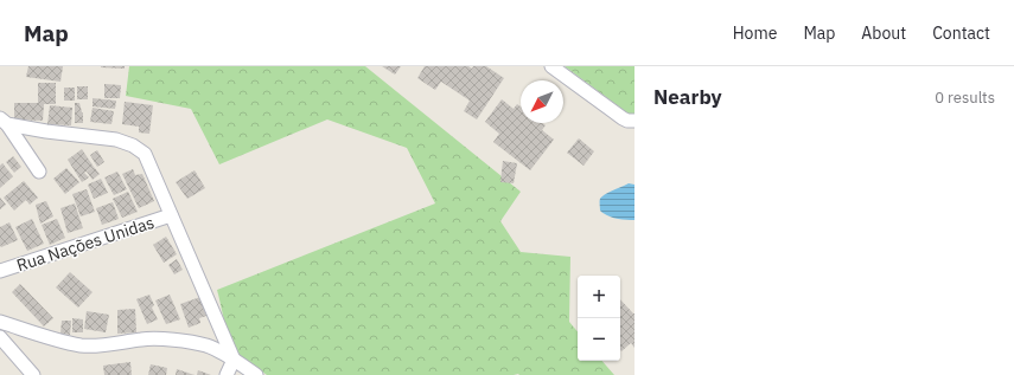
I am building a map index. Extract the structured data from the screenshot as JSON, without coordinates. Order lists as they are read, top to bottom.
{
  "streets": {
    "street": ["Rua Nações Unidas"]
  },
  "north": "bottom left",
  "page": {
    "header": "Map",
    "nav": [
      "Home",
      "Map",
      "About",
      "Contact"
    ],
    "heading": ["Nearby", "0 results"],
    "map_buttons": ["+", "−"]
  }
}
